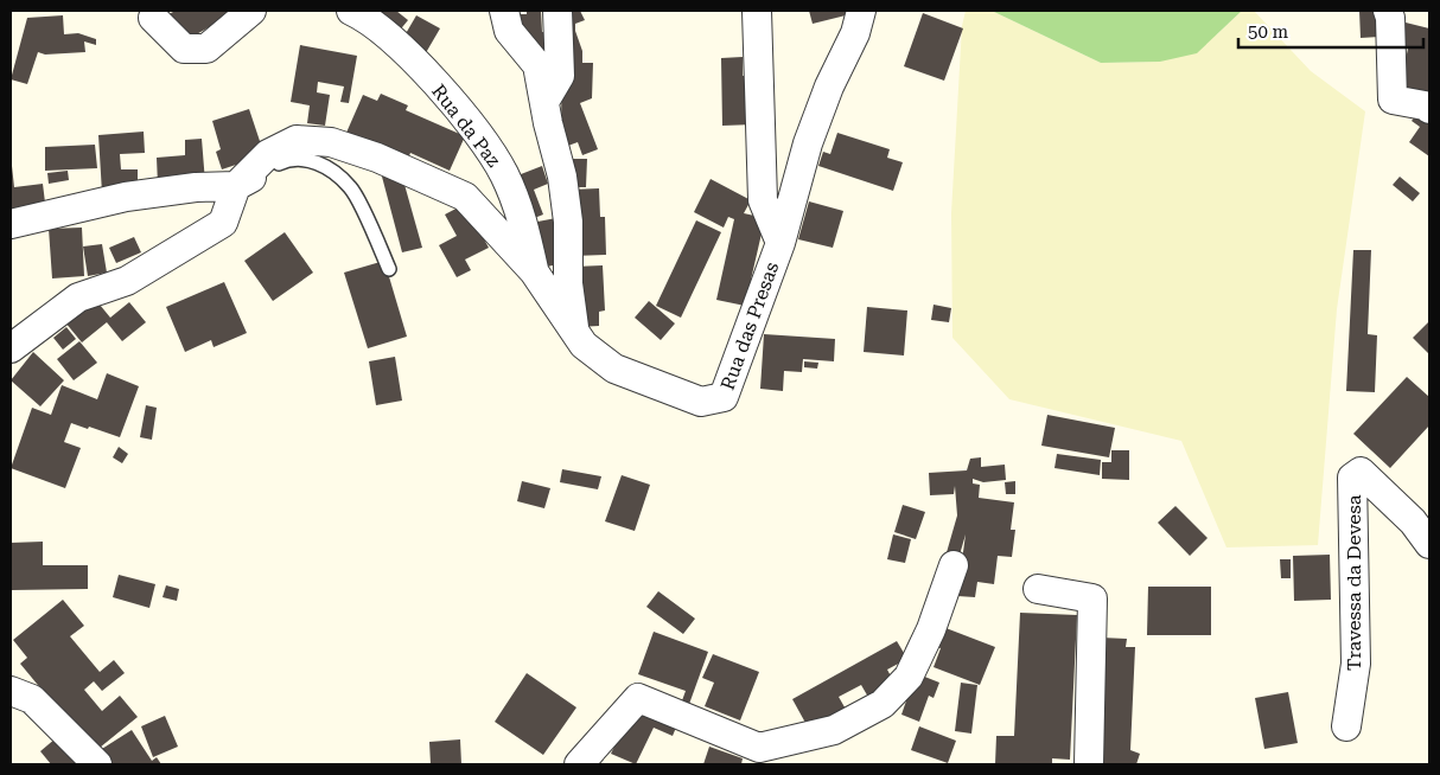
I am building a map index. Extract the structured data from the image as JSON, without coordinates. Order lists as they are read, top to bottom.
{
  "streets": {
    "street": ["Rua da Paz", "Rua das Presas", "Travessa da Devesa"]
  },
  "crossings": [
    ["Rua da Paz", "Rua das Presas"]
  ],
  "scale_bar": "50 m"
}
